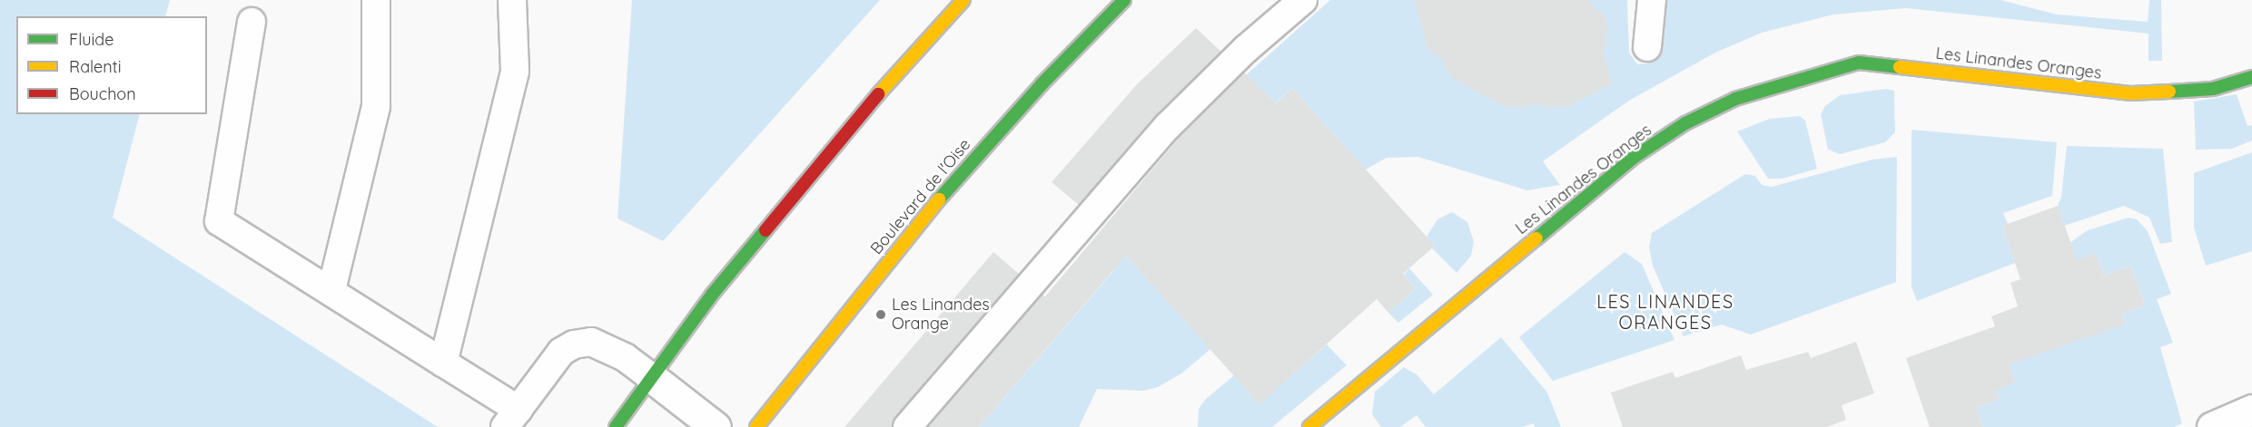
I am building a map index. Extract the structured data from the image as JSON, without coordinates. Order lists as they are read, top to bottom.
{
  "streets": {
    "main road": ["Les Linandes Oranges", "Boulevard de l'Oise"]
  },
  "districts": ["LES LINANDES ORANGES"],
  "places": ["Les Linandes Orange"],
  "legend": ["Fluide", "Ralenti", "Bouchon"]
}
